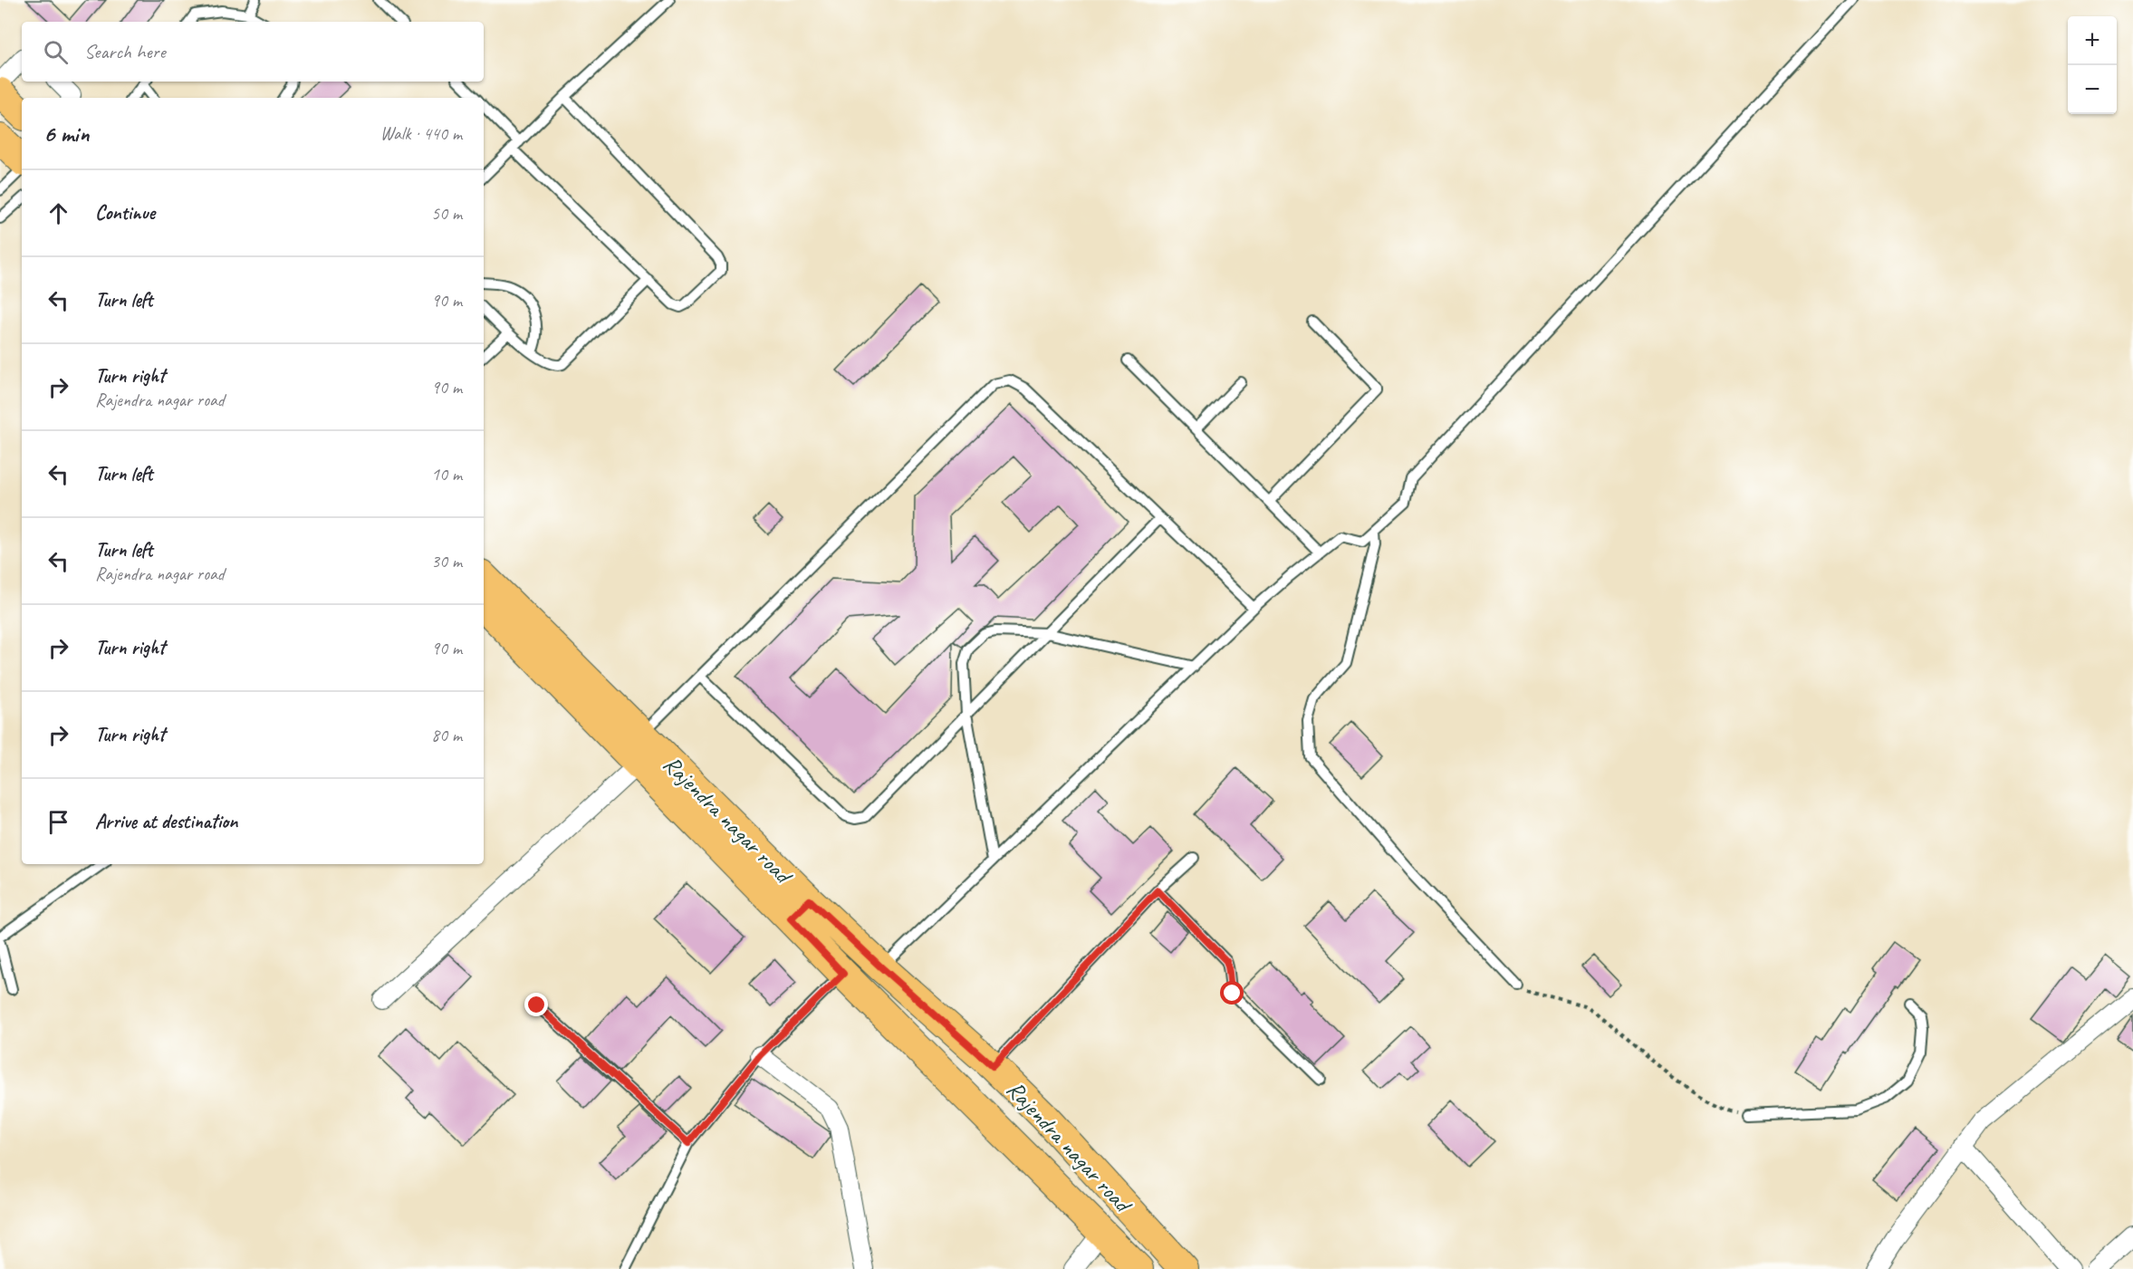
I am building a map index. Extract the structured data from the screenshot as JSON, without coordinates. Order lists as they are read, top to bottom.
{
  "streets": {
    "main road": ["Rajendra nagar road"]
  },
  "page": {
    "map_buttons": ["+", "−"],
    "search": "Search here",
    "heading": ["6 min", "Walk · 440 m"],
    "list": [
      ["Continue", "50 m"],
      ["Turn left", "90 m"],
      ["Turn right", "Rajendra nagar road", "90 m"],
      ["Turn left", "10 m"],
      ["Turn left", "Rajendra nagar road", "30 m"],
      ["Turn right", "90 m"],
      ["Turn right", "80 m"],
      "Arrive at destination"
    ]
  }
}
